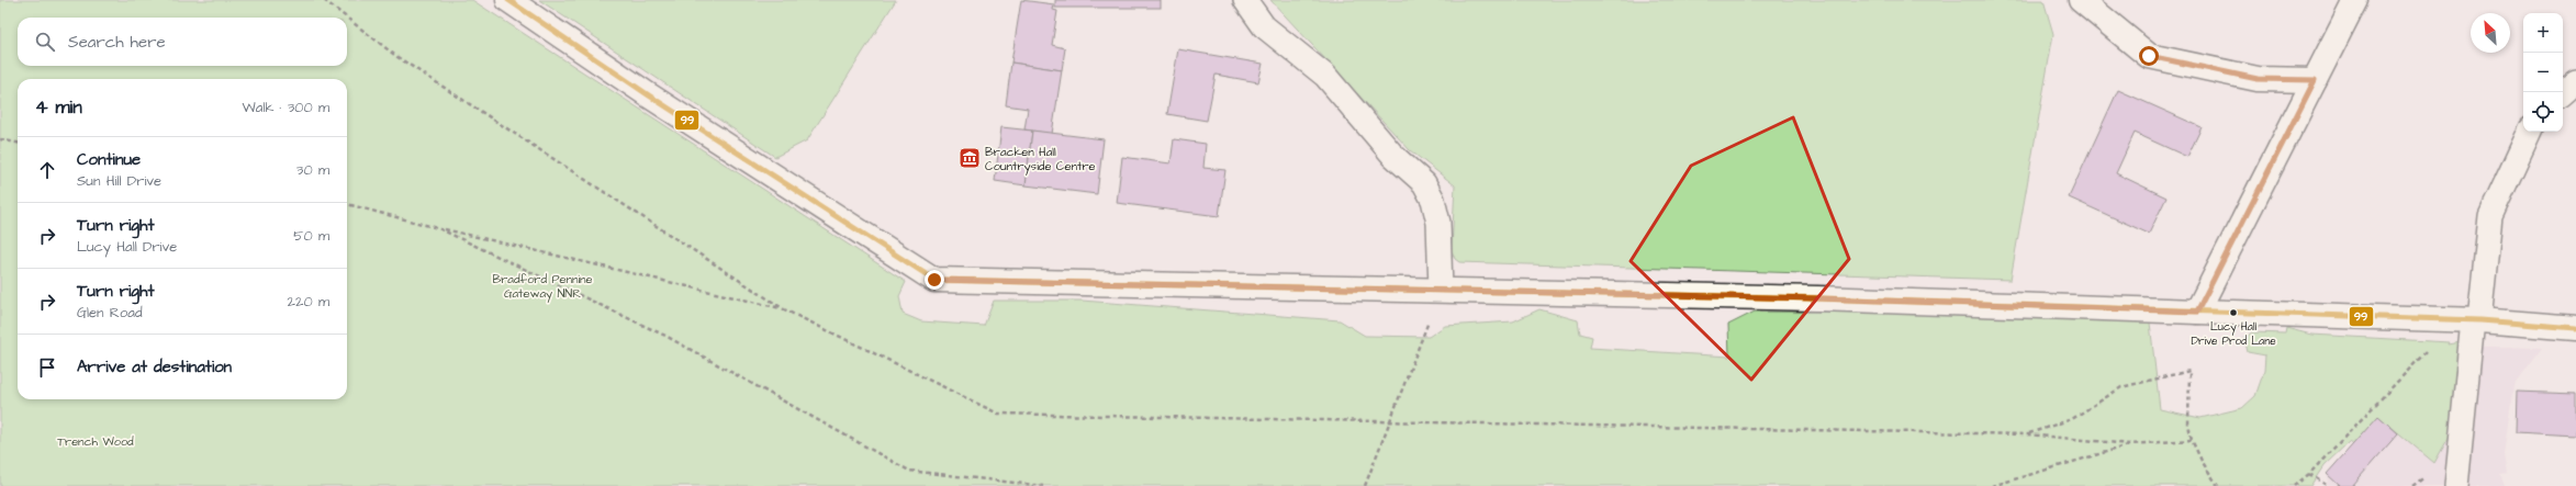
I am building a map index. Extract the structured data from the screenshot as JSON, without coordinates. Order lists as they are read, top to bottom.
{
  "parks": ["Bradford Pennine Gateway NNR", "Trench Wood"],
  "places": {
    "museum": ["Bracken Hall Countryside Centre"],
    "other": ["Lucy Hall Drive Prod Lane"]
  },
  "lines": ["transit line 99"],
  "north": "top left",
  "page": {
    "map_buttons": ["+", "−"],
    "search": "Search here",
    "heading": ["4 min", "Walk · 300 m"],
    "list": [
      ["Continue", "Sun Hill Drive", "30 m"],
      ["Turn right", "Lucy Hall Drive", "50 m"],
      ["Turn right", "Glen Road", "220 m"],
      "Arrive at destination"
    ]
  }
}
